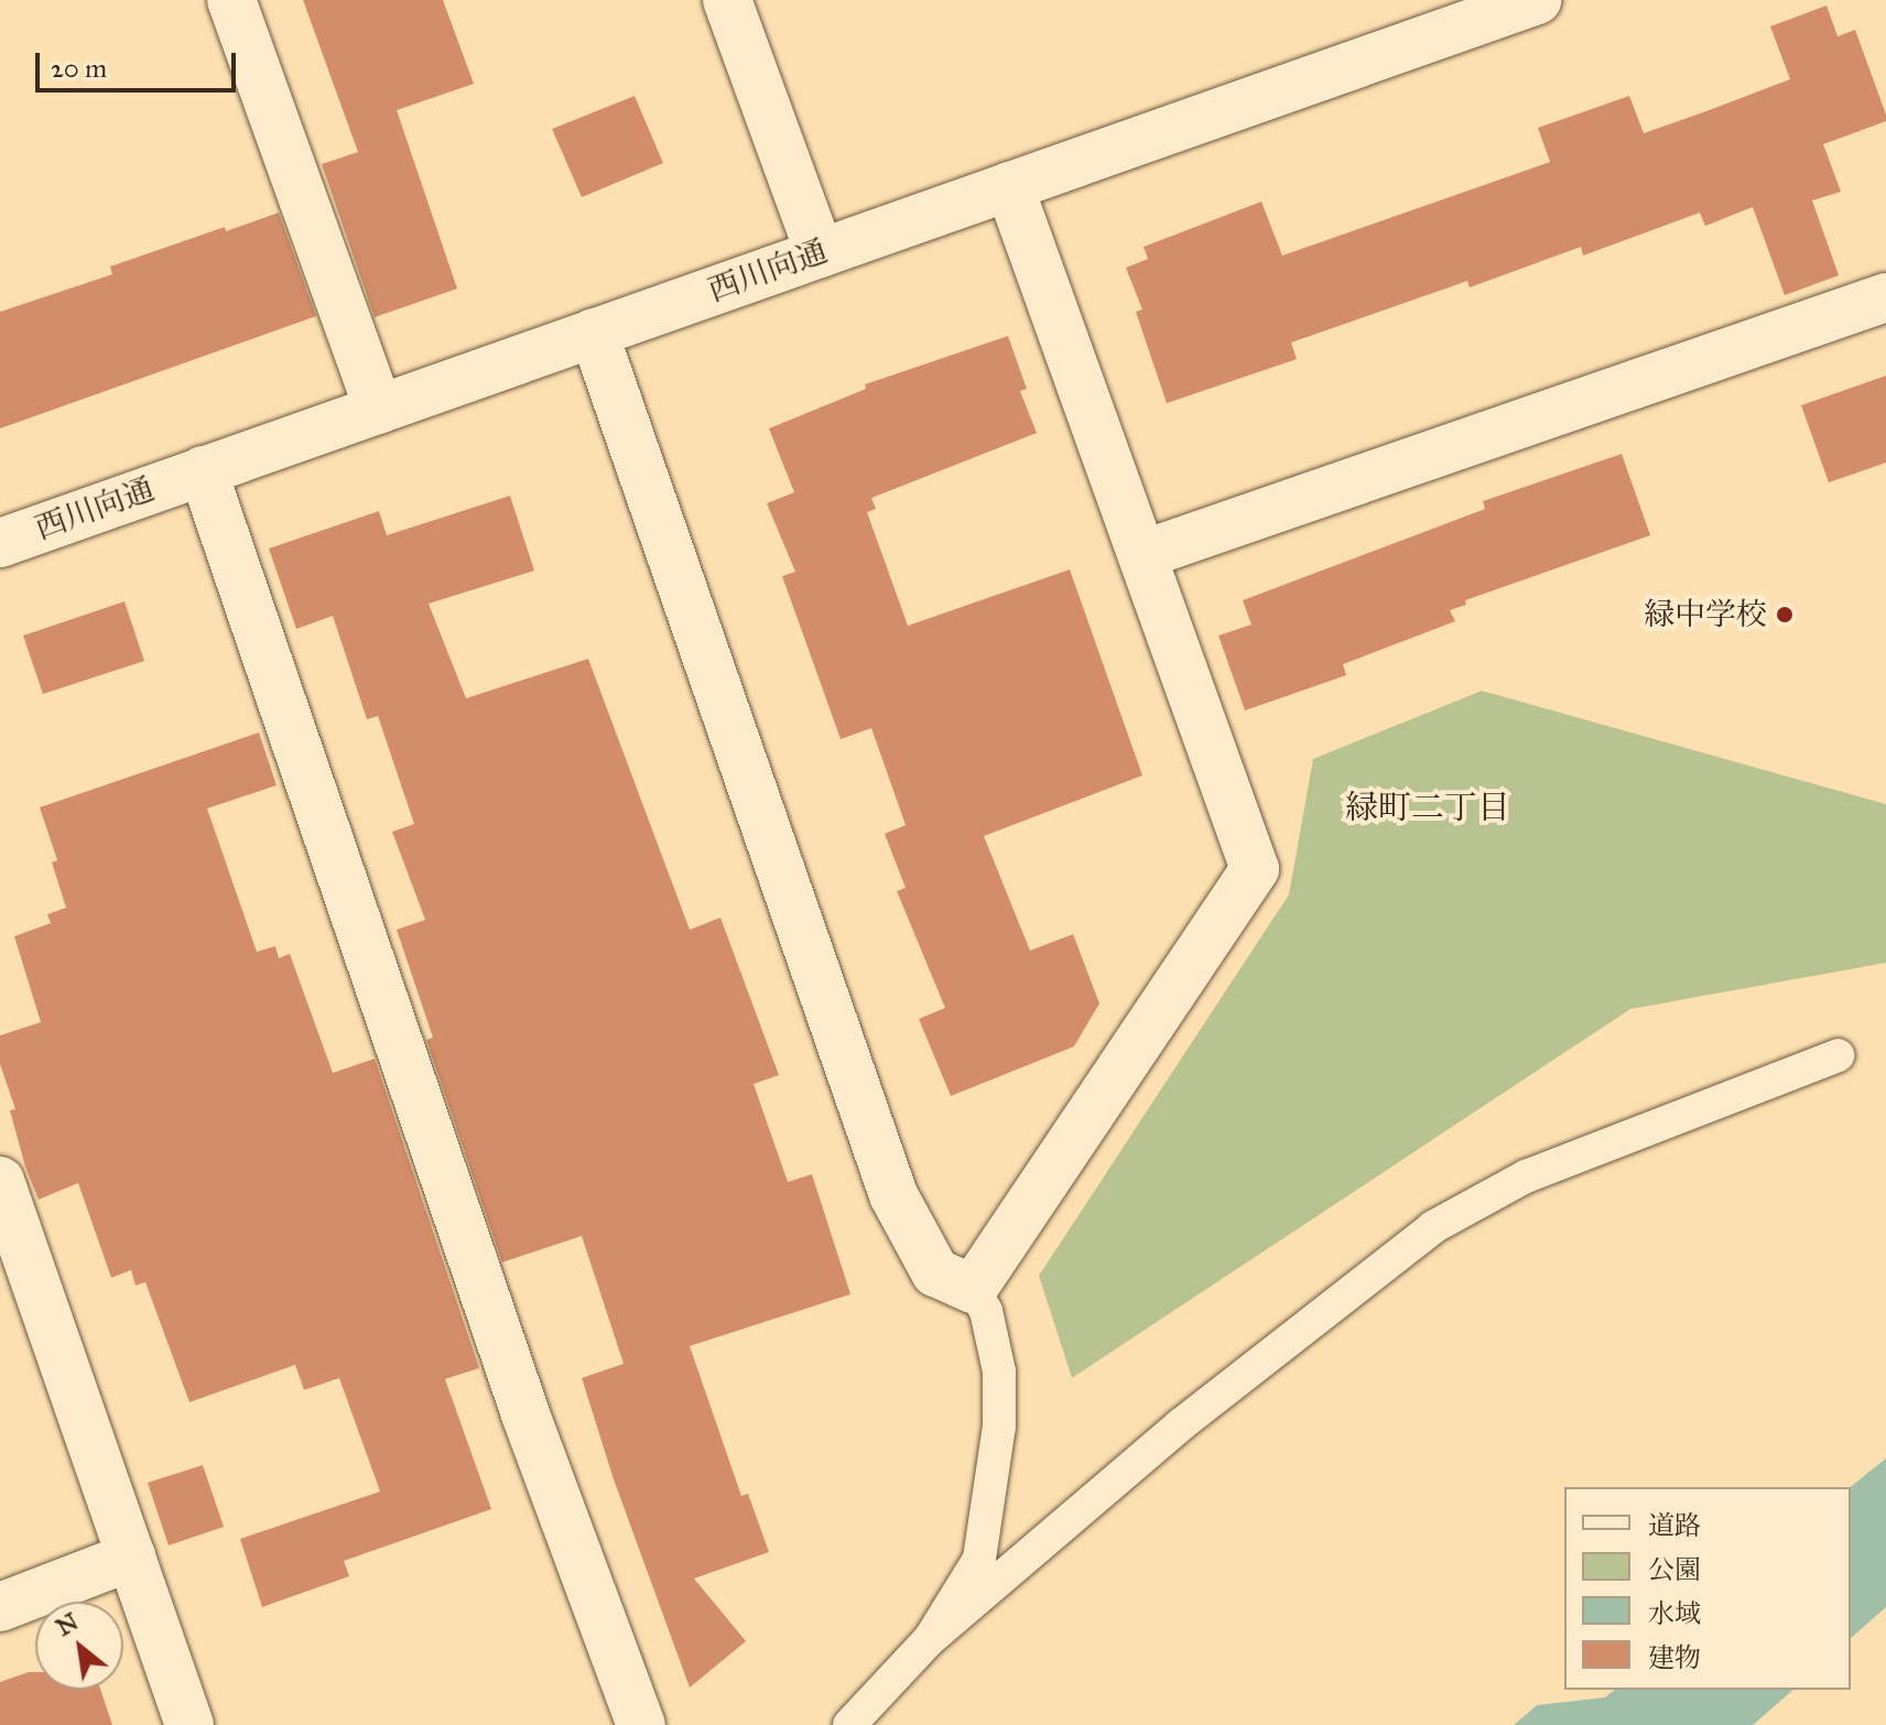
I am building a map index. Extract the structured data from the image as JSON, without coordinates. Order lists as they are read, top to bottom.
{
  "streets": {
    "street": ["西川向通"]
  },
  "districts": ["緑町二丁目"],
  "places": ["緑中学校"],
  "legend": [
    "道路",
    "公園",
    "水域",
    "建物"
  ],
  "scale_bar": "20 m",
  "north": "top left"
}
